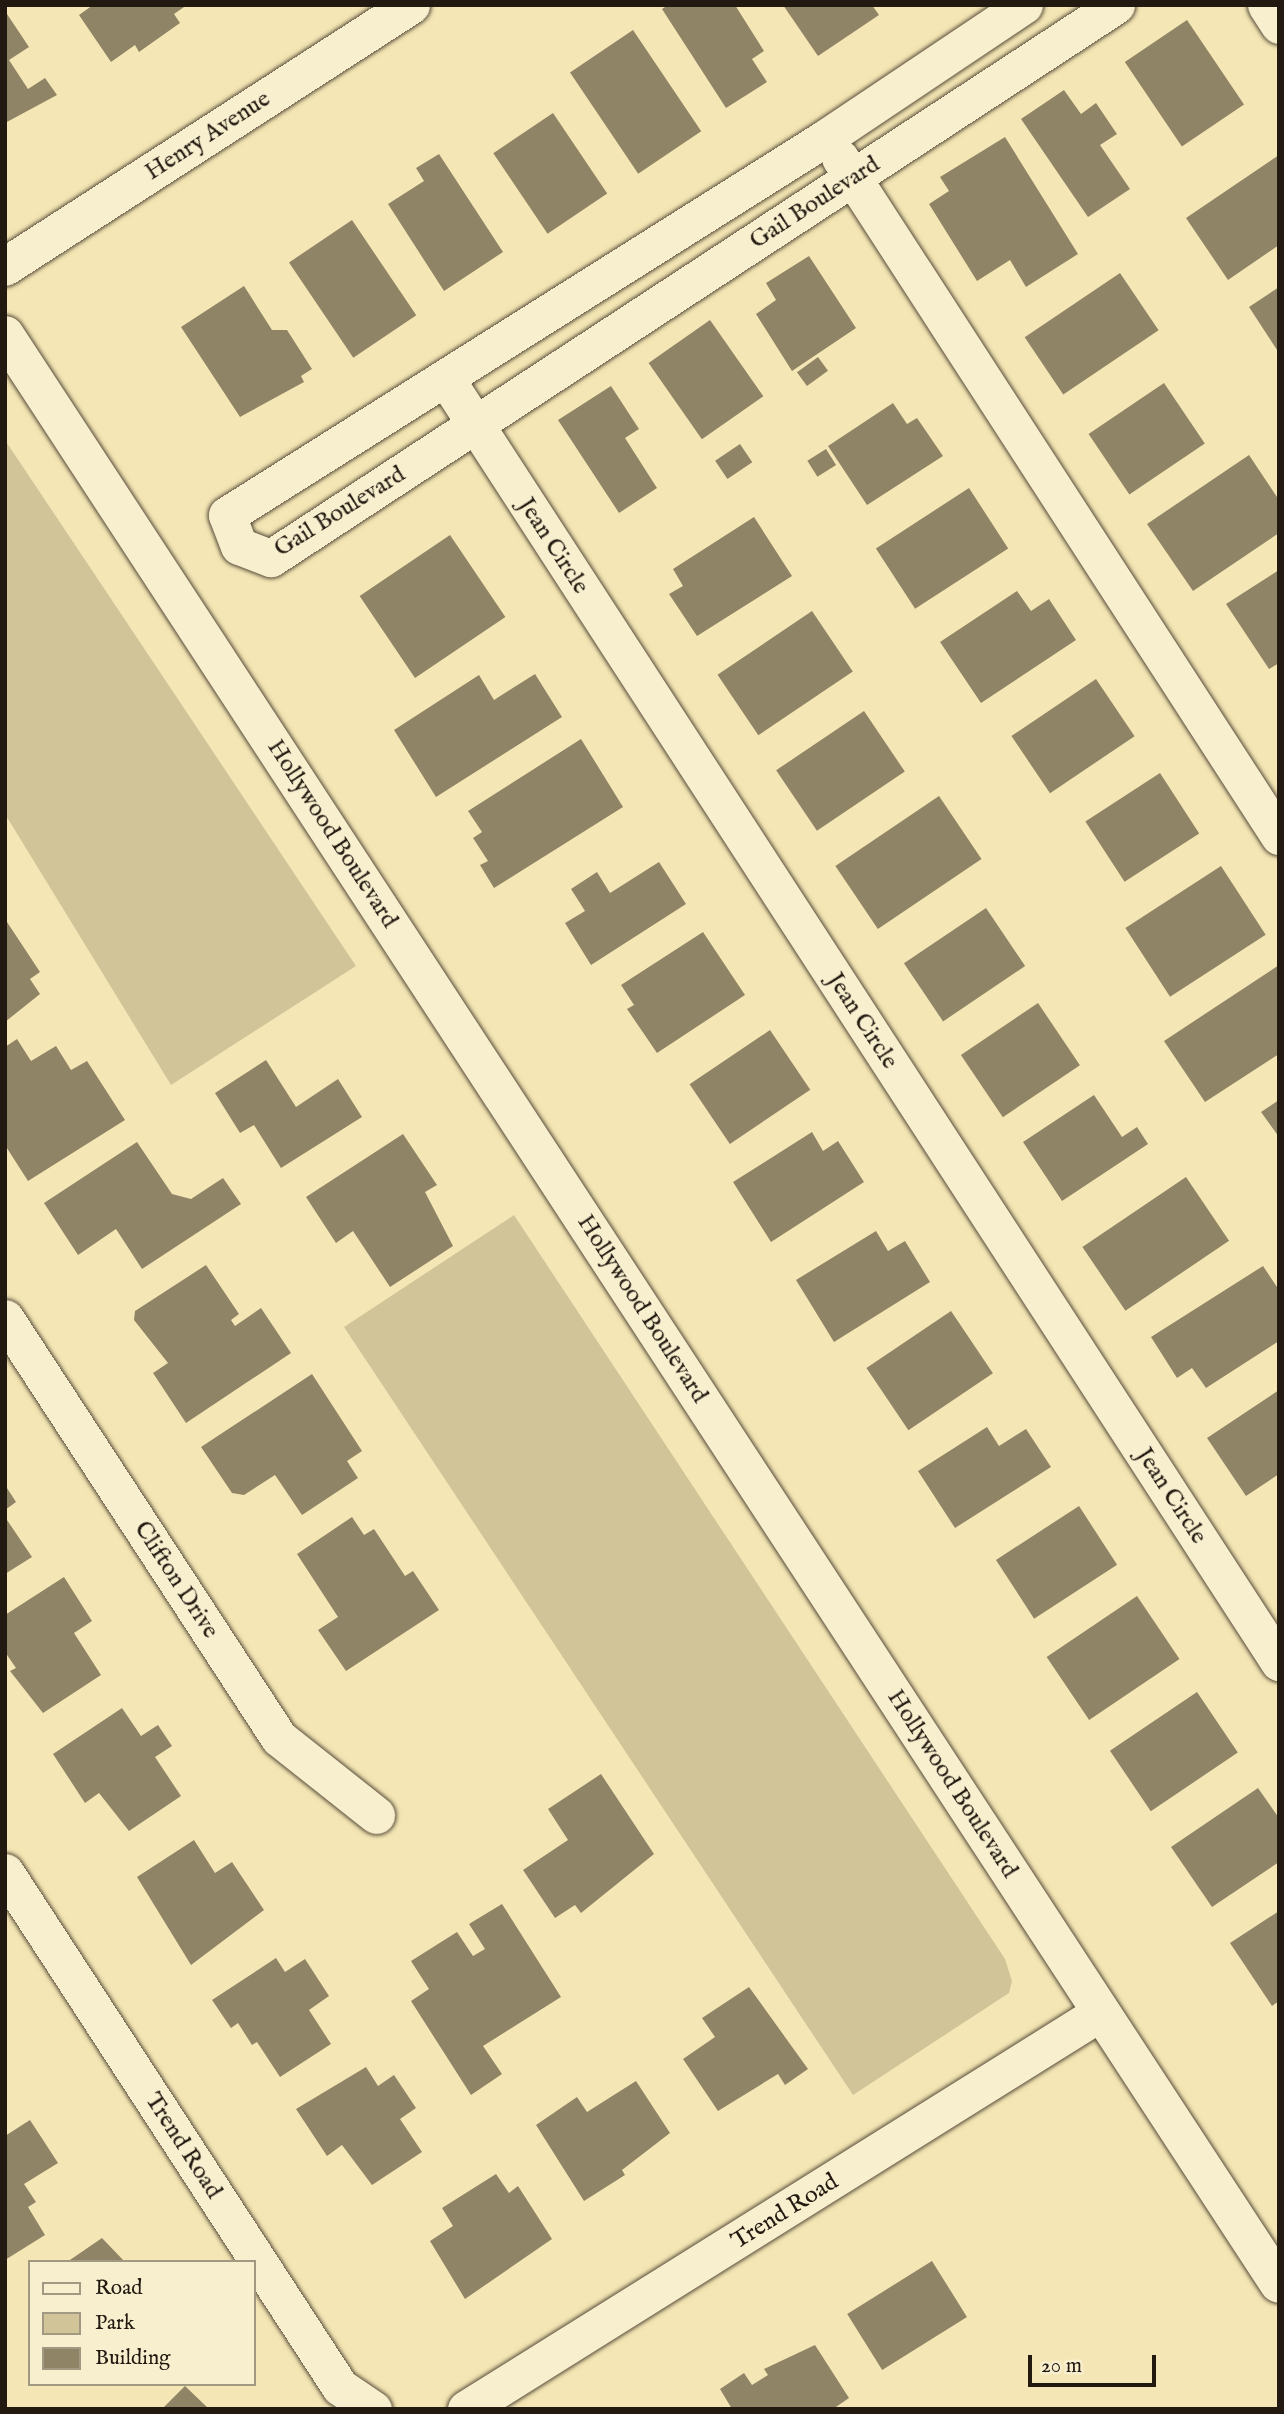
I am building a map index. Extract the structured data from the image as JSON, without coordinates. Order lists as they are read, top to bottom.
{
  "streets": {
    "street": [
      "Henry Avenue",
      "Gail Boulevard",
      "Jean Circle",
      "Hollywood Boulevard",
      "Clifton Drive",
      "Trend Road"
    ]
  },
  "crossings": [
    ["Gail Boulevard", "Jean Circle"],
    ["Hollywood Boulevard", "Trend Road"]
  ],
  "legend": ["Road", "Park", "Building"],
  "scale_bar": "20 m"
}
